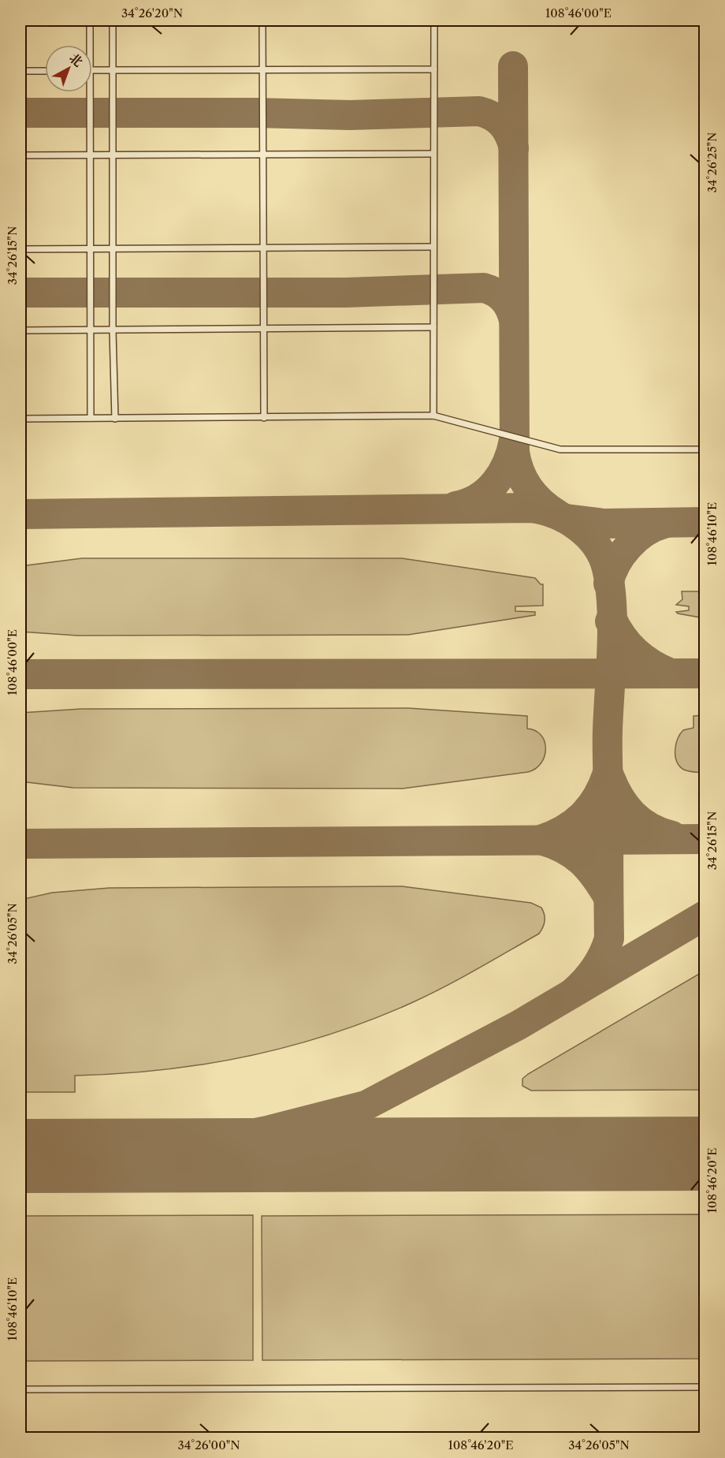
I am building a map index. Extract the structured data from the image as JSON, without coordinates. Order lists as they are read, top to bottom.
{
  "north": "top right",
  "coordinates": [
    "34°26'20\"N",
    "108°46'00\"E",
    "34°26'25\"N",
    "34°26'15\"N",
    "108°46'10\"E",
    "34°26'05\"N",
    "108°46'20\"E",
    "34°26'00\"N"
  ]
}
